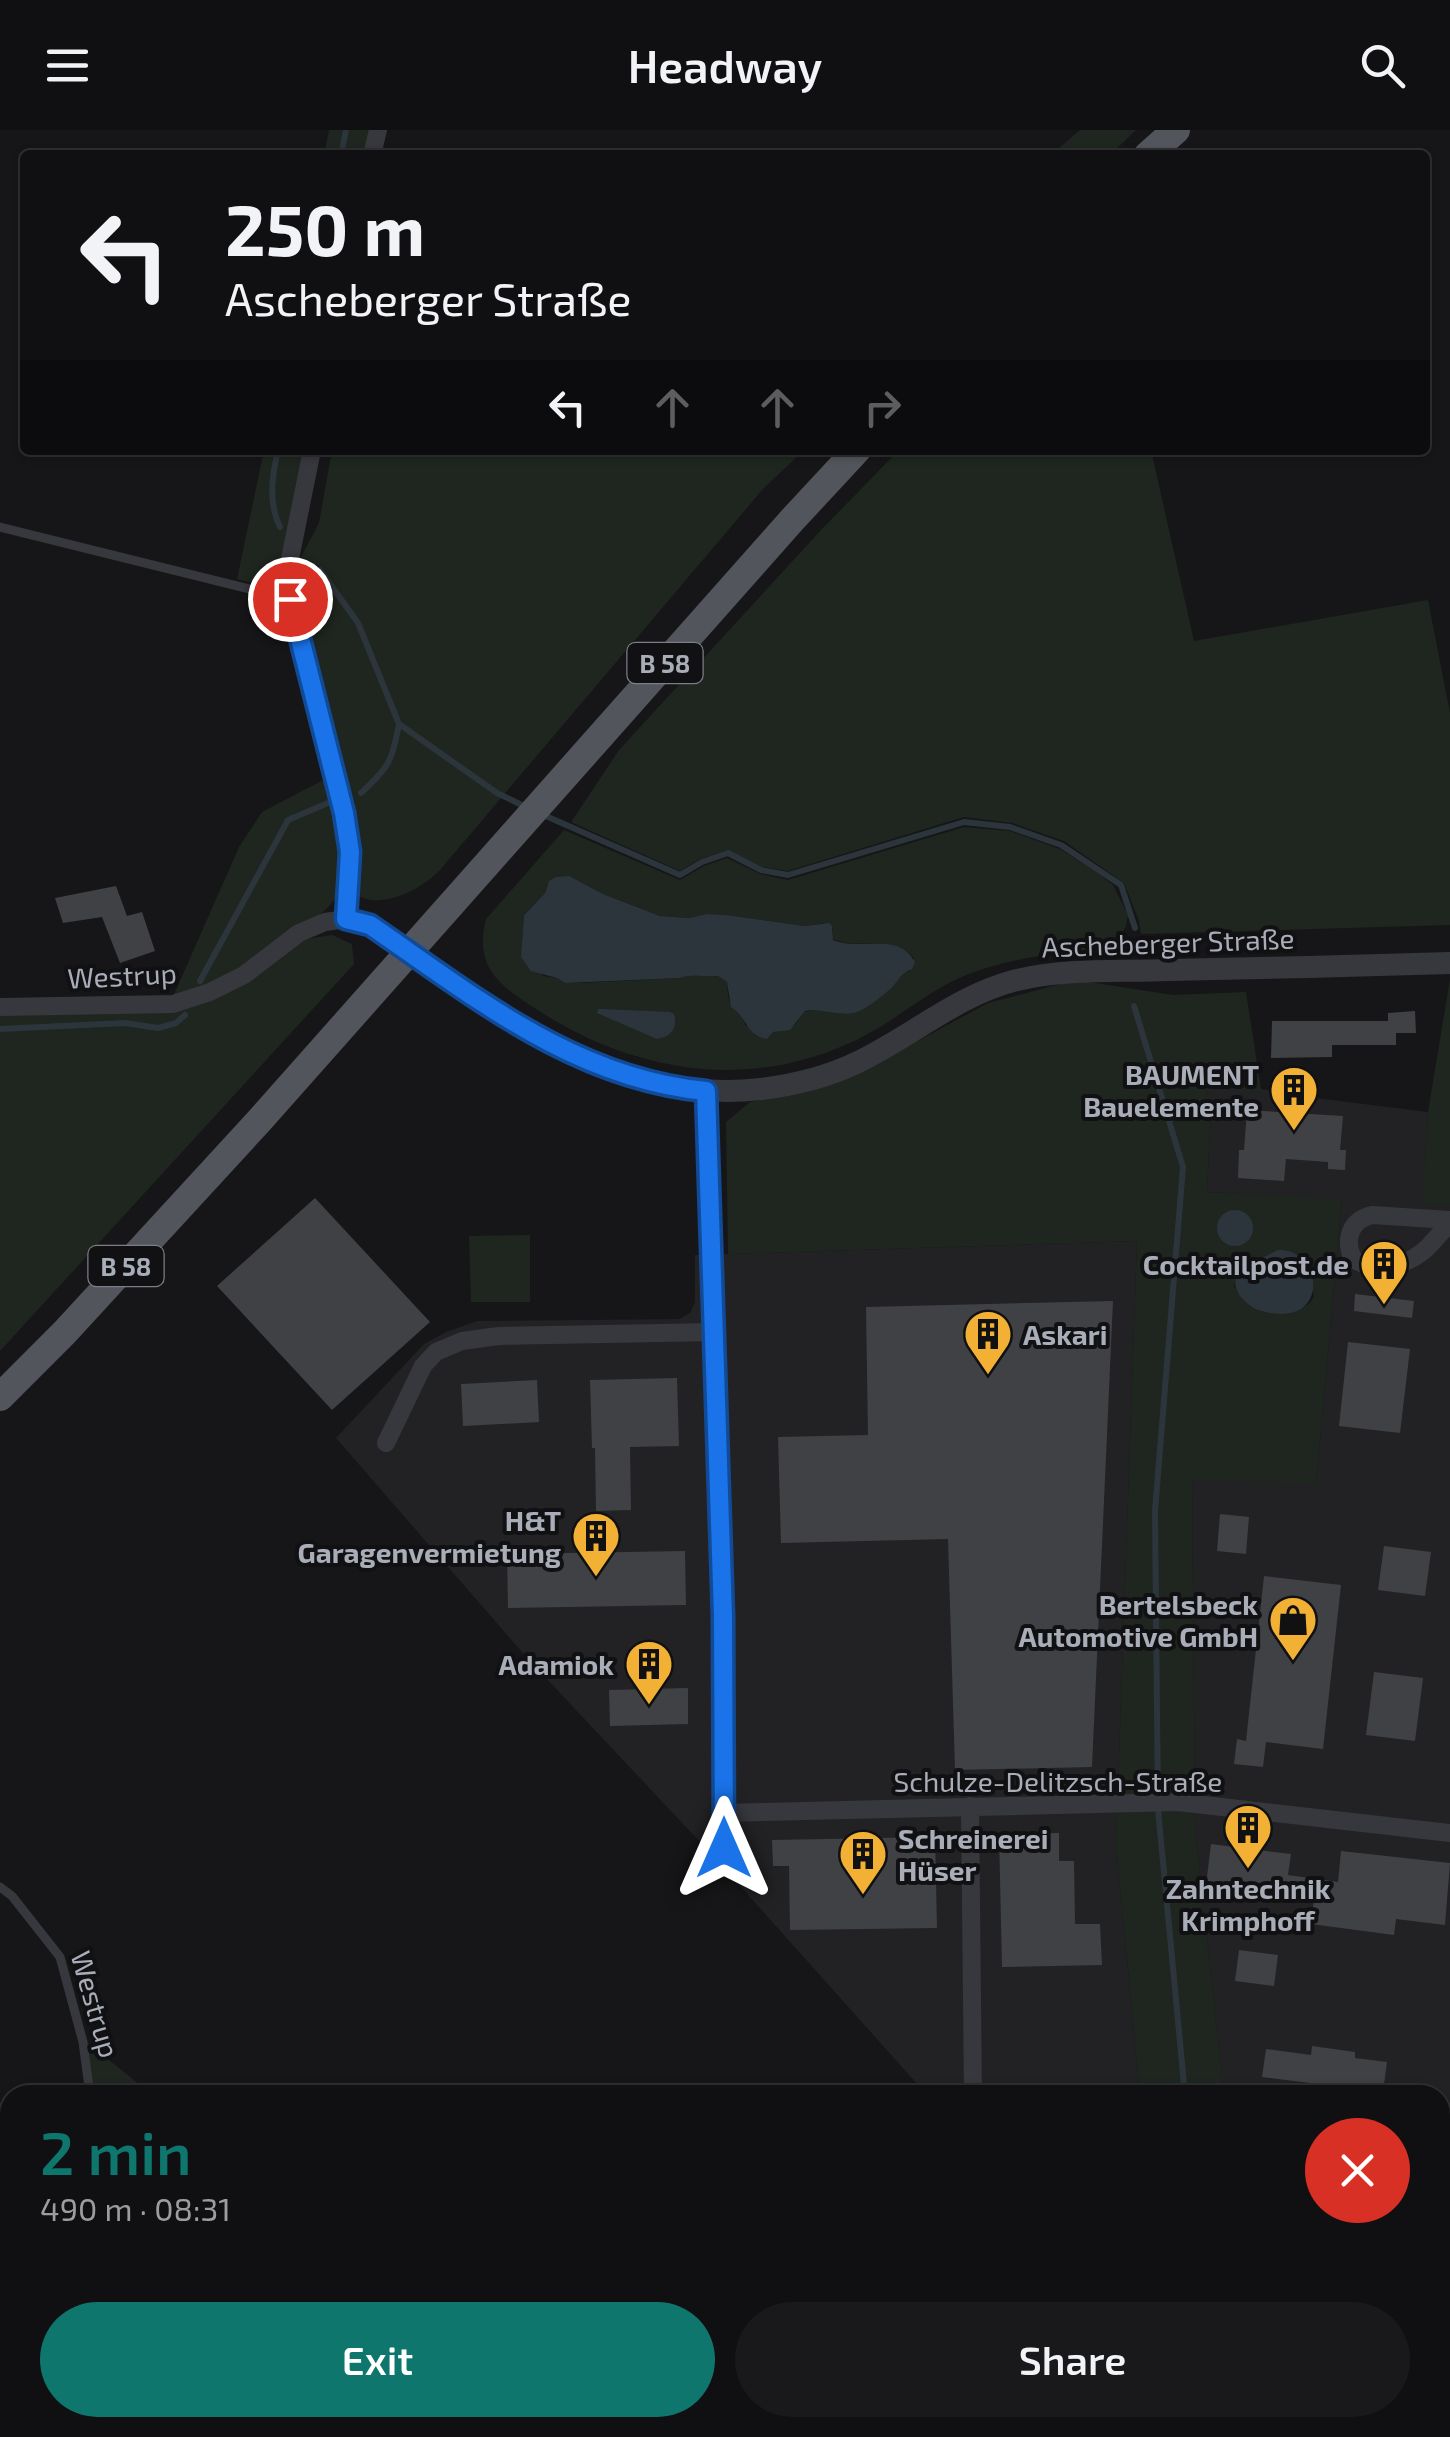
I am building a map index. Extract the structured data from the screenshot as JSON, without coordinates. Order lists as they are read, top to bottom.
{
  "streets": {
    "main road": ["B 58"],
    "street": ["Ascheberger Straße", "Westrup", "Schulze-Delitzsch-Straße"]
  },
  "crossings": [
    ["B 58", "Ascheberger Straße"]
  ],
  "places": {
    "building": [
      "BAUMENT Bauelemente",
      "Cocktailpost.de",
      "Askari",
      "H&T Garagenvermietung",
      "Adamiok",
      "Zahntechnik Krimphoff",
      "Schreinerei Hüser"
    ],
    "shop": ["Bertelsbeck Automotive GmbH"]
  },
  "page": {
    "header": "Headway",
    "turn": ["250 m", "Ascheberger Straße"],
    "heading": ["2 min", "490 m · 08:31"],
    "buttons": ["Exit", "Share"]
  }
}
